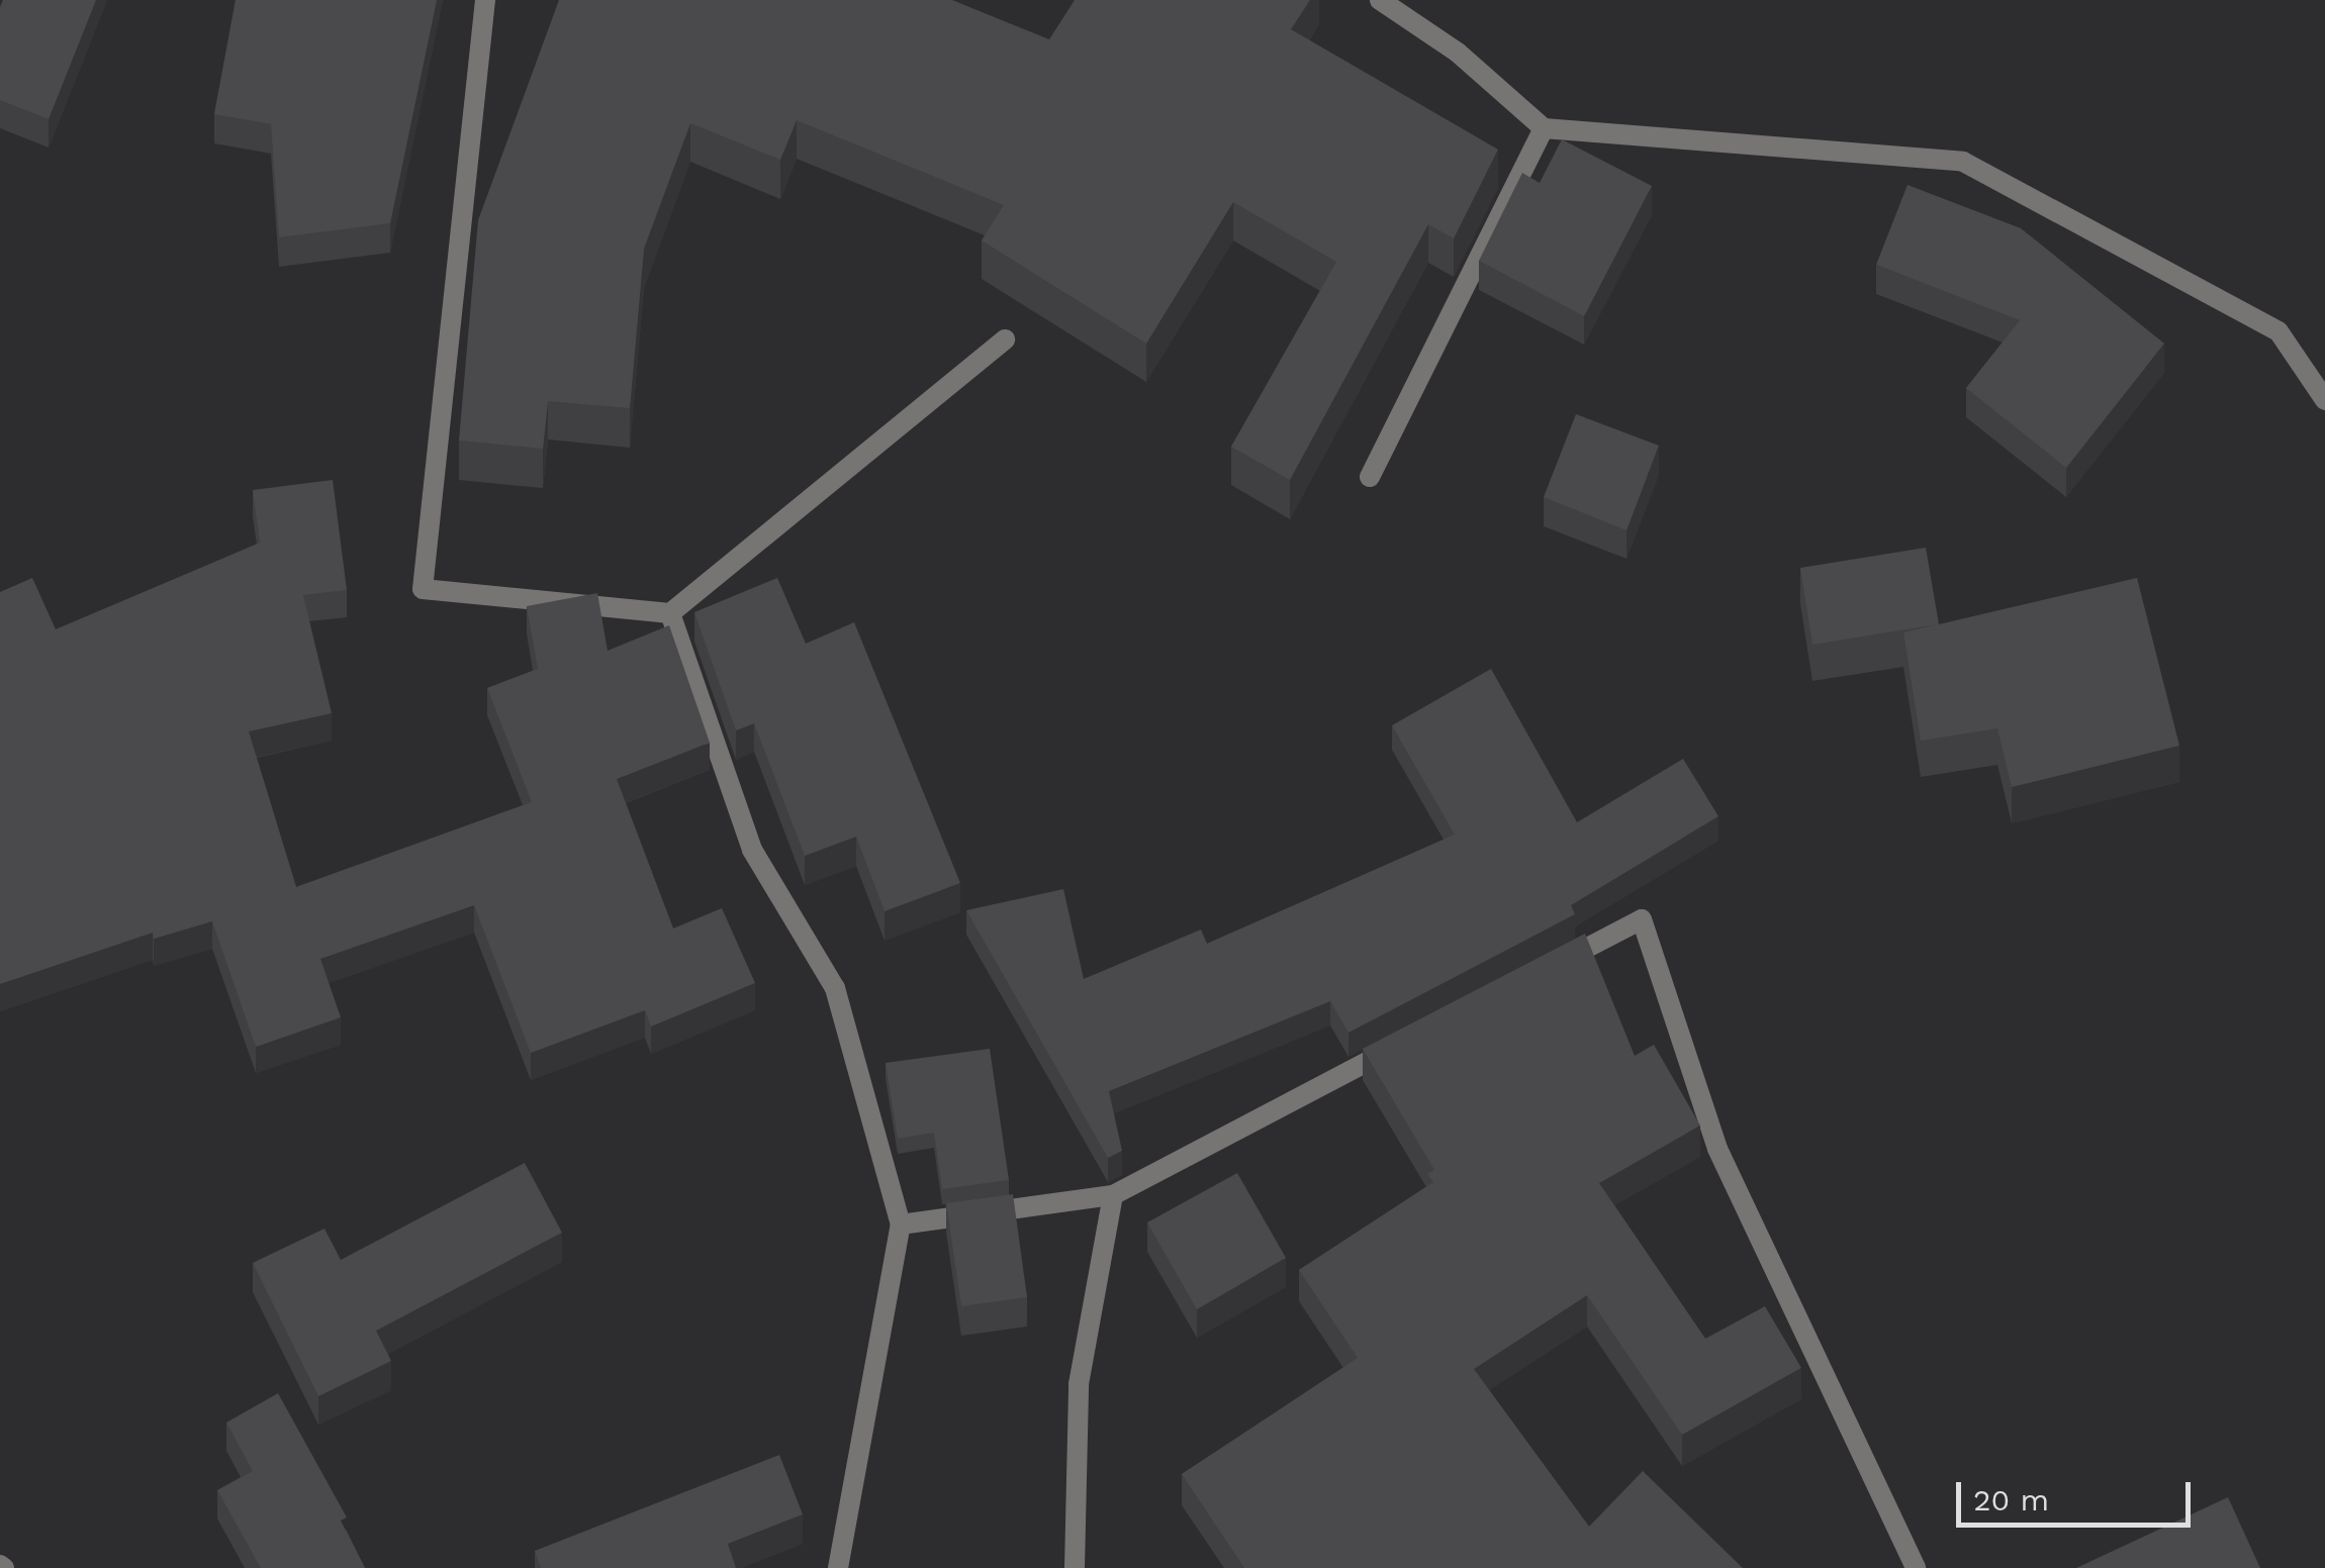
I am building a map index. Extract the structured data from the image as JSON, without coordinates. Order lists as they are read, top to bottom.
{
  "scale_bar": "20 m"
}
